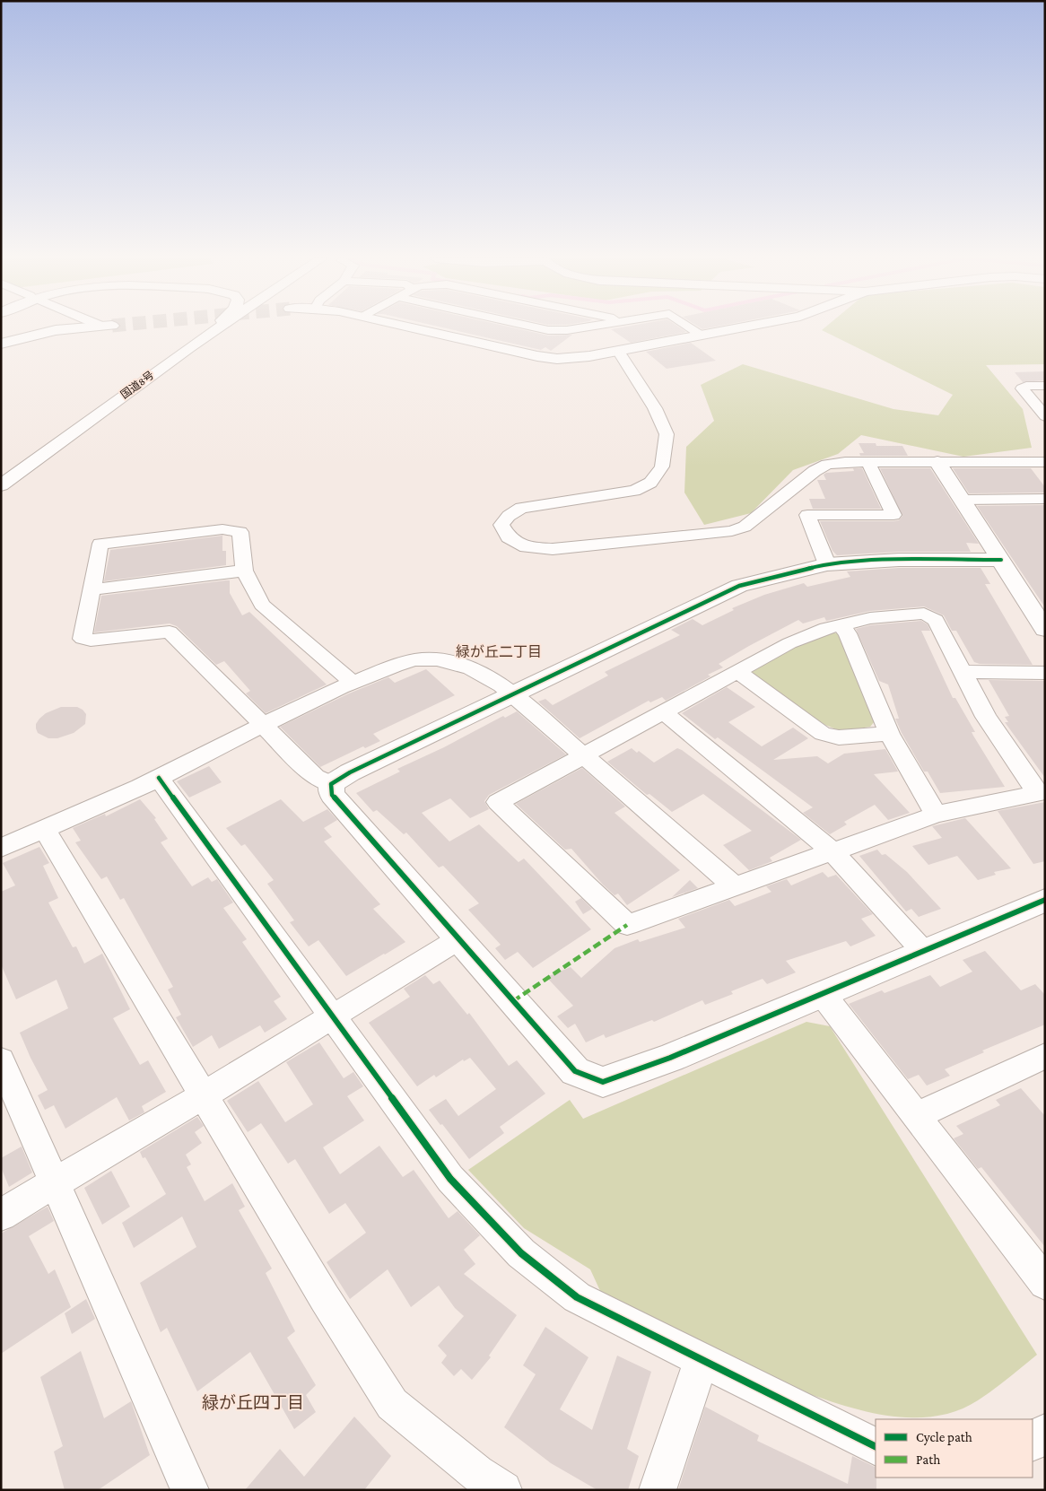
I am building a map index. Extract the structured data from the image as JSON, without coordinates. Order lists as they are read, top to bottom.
{
  "streets": {
    "main road": ["国道8号"]
  },
  "districts": ["緑が丘二丁目", "緑が丘四丁目"],
  "legend": ["Cycle path", "Path"]
}
